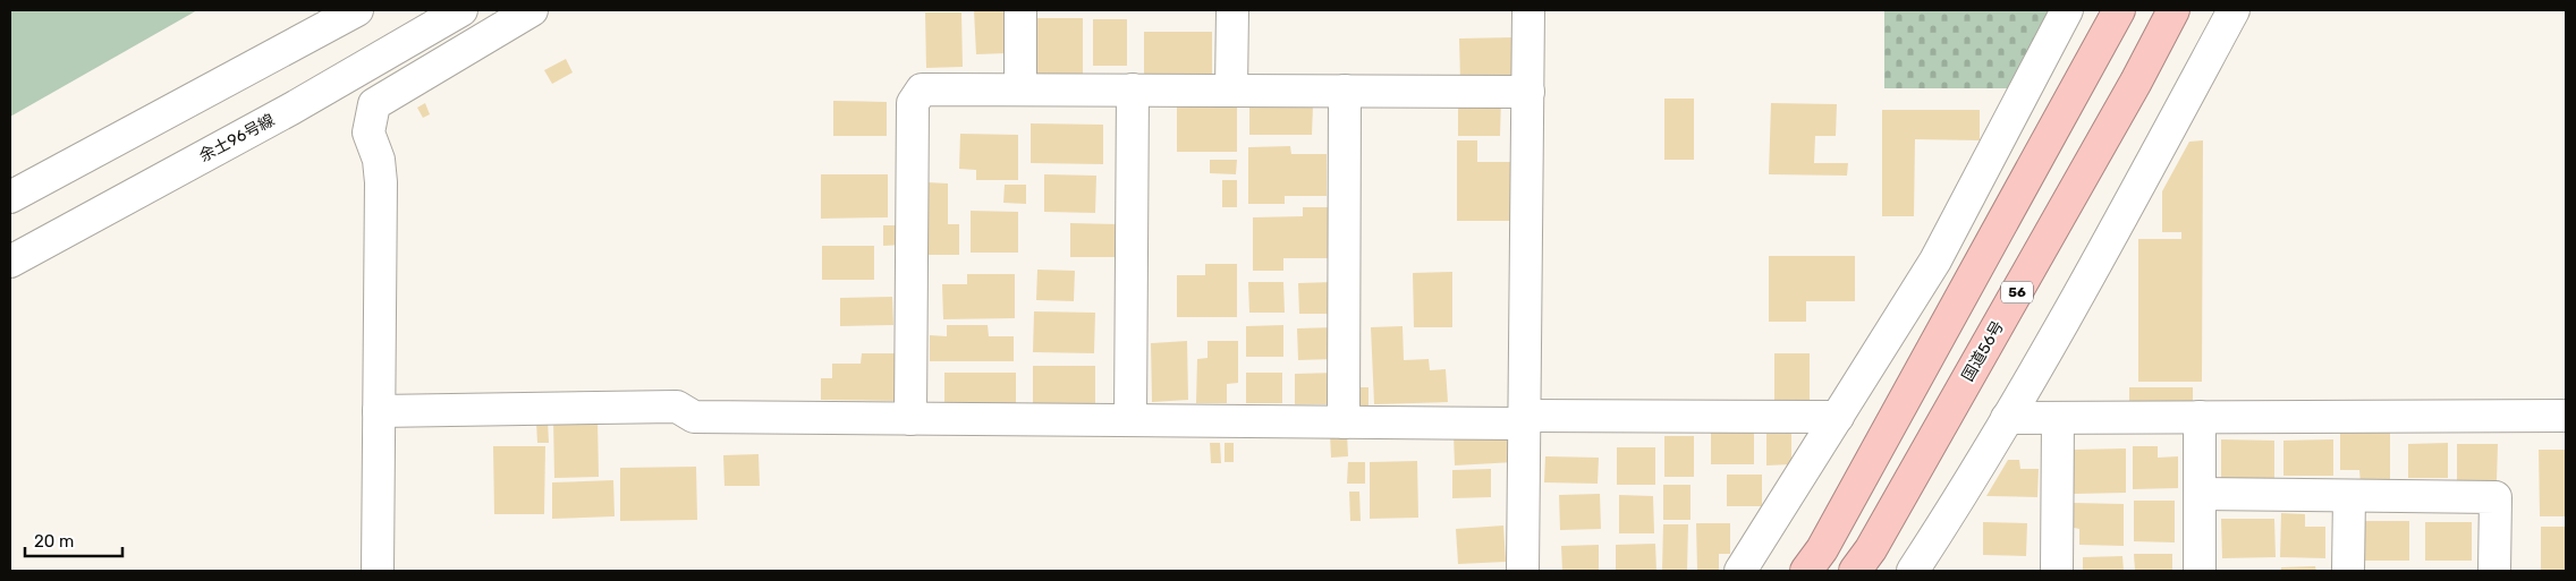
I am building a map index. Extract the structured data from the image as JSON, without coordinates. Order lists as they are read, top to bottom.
{
  "streets": {
    "highway": ["56", "国道56号"],
    "street": ["余土96号線"]
  },
  "scale_bar": "20 m"
}
